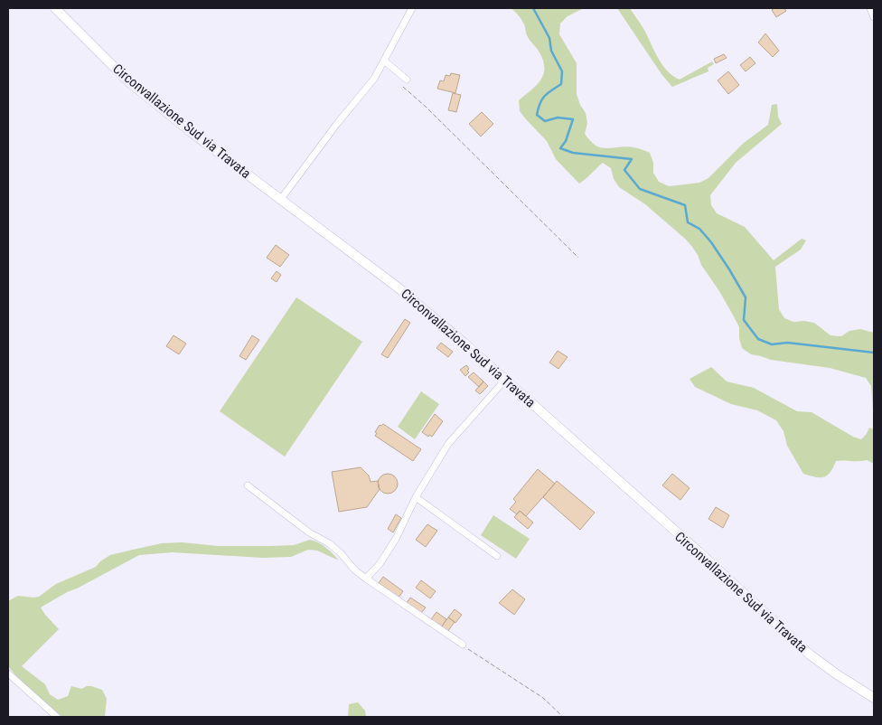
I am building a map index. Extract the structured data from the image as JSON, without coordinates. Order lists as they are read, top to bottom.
{
  "streets": {
    "street": ["Circonvallazione Sud via Travata"]
  }
}
